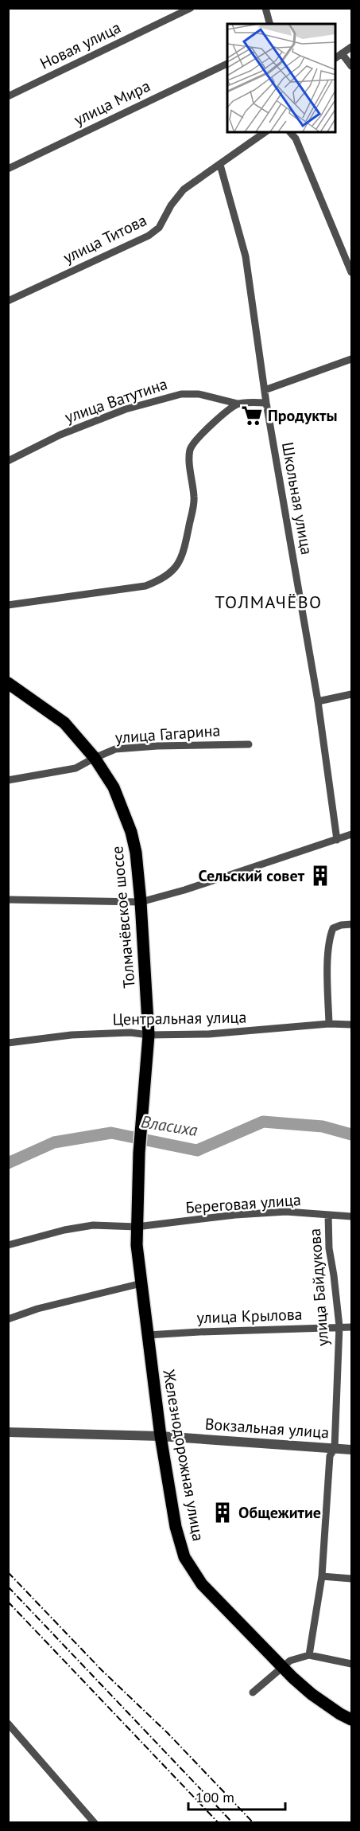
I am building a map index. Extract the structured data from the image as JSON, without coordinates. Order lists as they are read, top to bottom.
{
  "streets": {
    "main road": ["Толмачёвское шоссе", "Железнодорожная улица"],
    "street": [
      "Новая улица",
      "улица Мира",
      "улица Титова",
      "улица Ватутина",
      "Школьная улица",
      "улица Гагарина",
      "Центральная улица",
      "Береговая улица",
      "улица Байдукова",
      "улица Крылова",
      "Вокзальная улица"
    ]
  },
  "crossings": [
    ["улица Титова", "Школьная улица"],
    ["улица Ватутина", "Школьная улица"],
    ["улица Гагарина", "Толмачёвское шоссе"],
    ["Толмачёвское шоссе", "Центральная улица"],
    ["Толмачёвское шоссе", "Железнодорожная улица"],
    ["Береговая улица", "улица Байдукова"],
    ["Береговая улица", "Железнодорожная улица"],
    ["улица Байдукова", "улица Крылова"],
    ["улица Байдукова", "Вокзальная улица"],
    ["улица Крылова", "Железнодорожная улица"],
    ["Вокзальная улица", "Железнодорожная улица"]
  ],
  "districts": ["ТОЛМАЧЁВО"],
  "water": ["Власиха"],
  "places": {
    "supermarket": ["Продукты"],
    "building": ["Сельский совет", "Общежитие"]
  },
  "scale_bar": "100 m"
}
